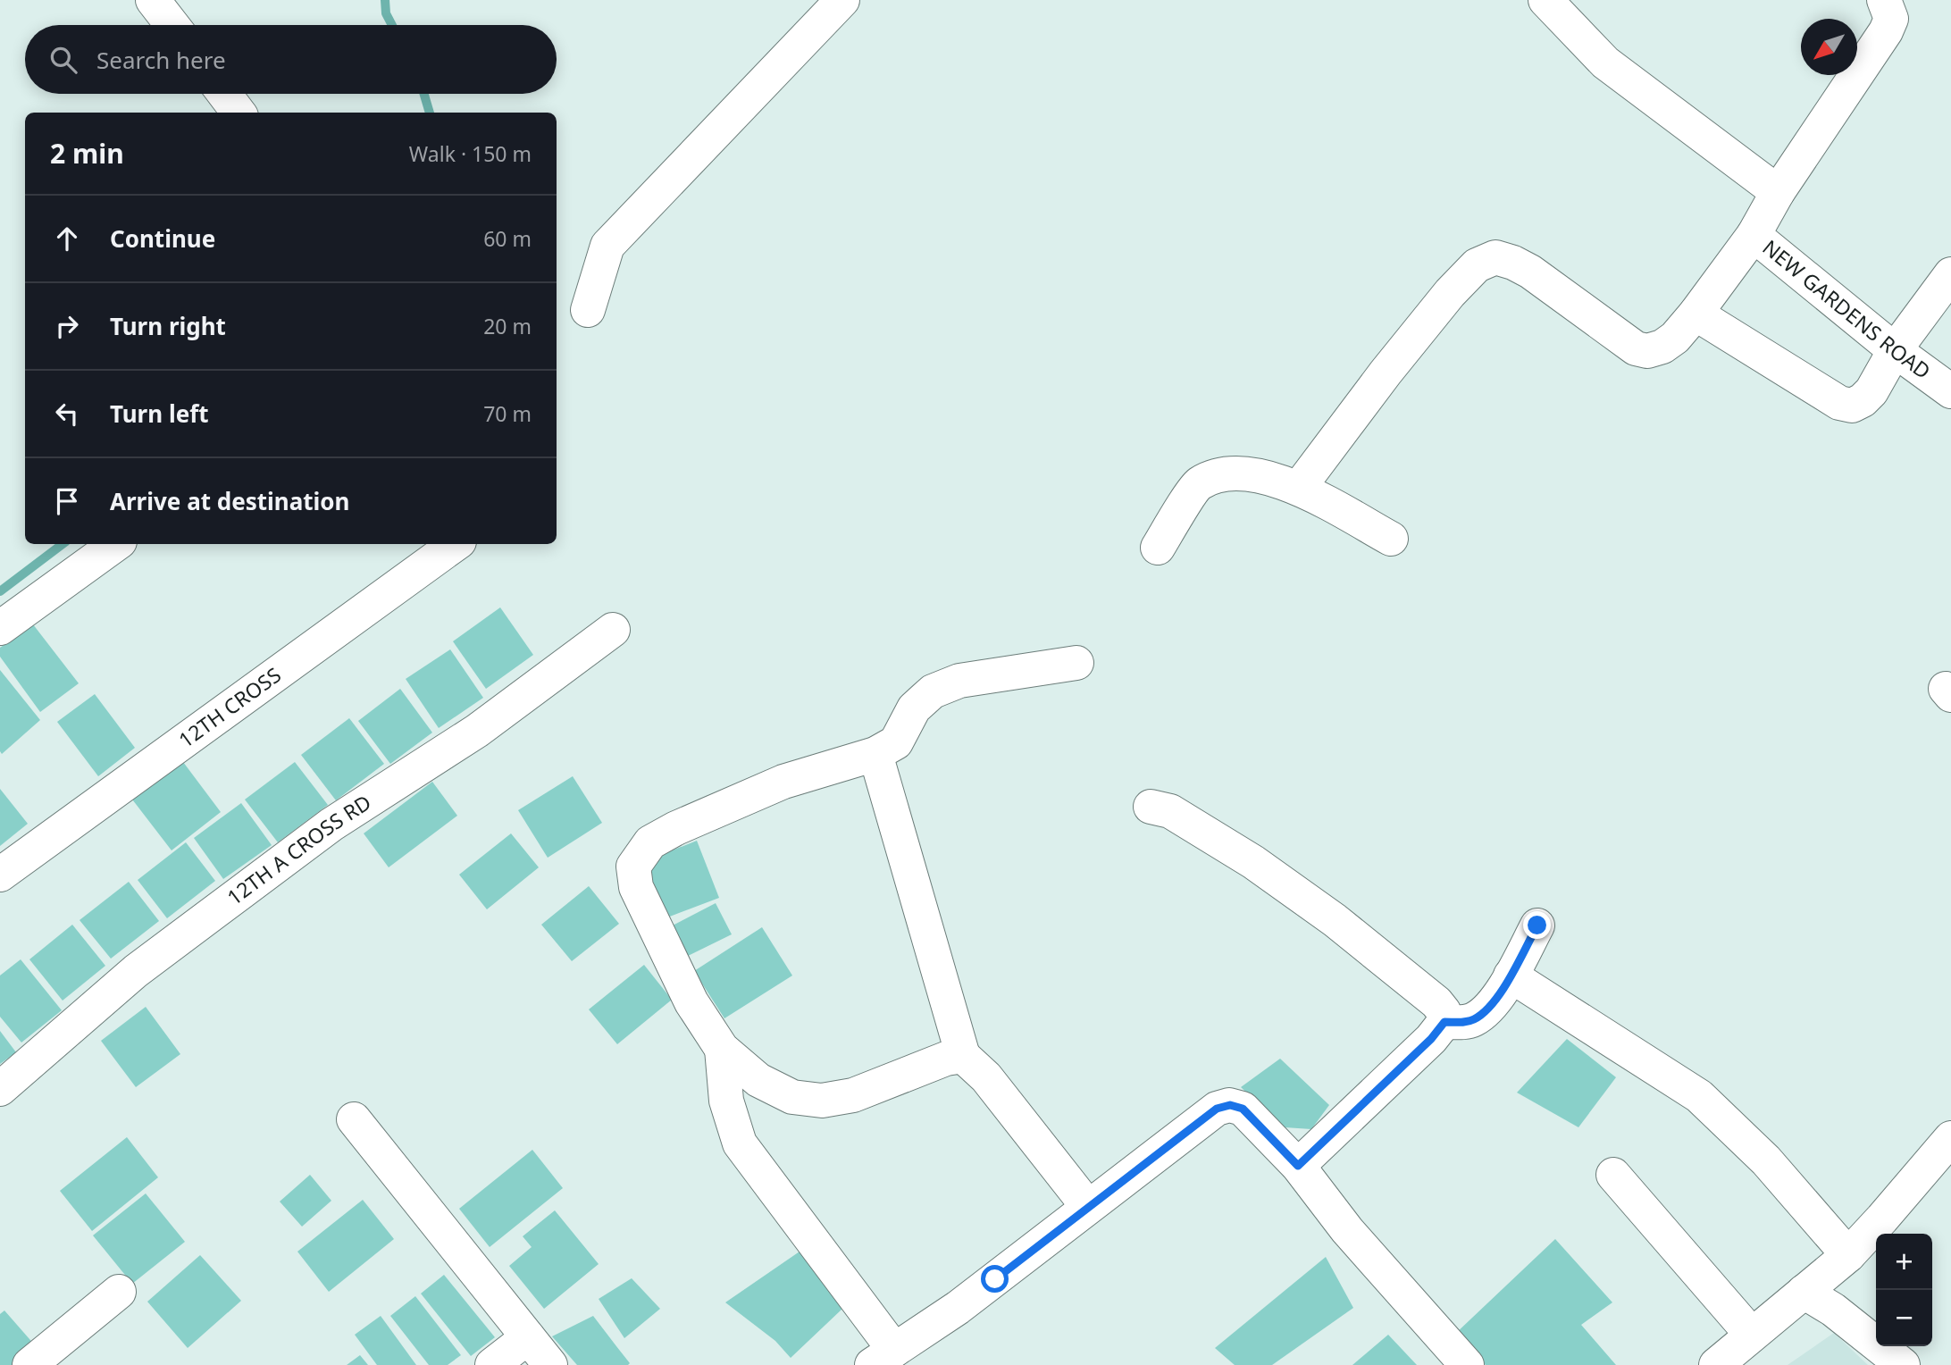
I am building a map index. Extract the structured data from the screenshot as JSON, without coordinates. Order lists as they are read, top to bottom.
{
  "streets": {
    "street": ["NEW GARDENS ROAD", "12TH CROSS", "12TH A CROSS RD"]
  },
  "north": "bottom left",
  "page": {
    "search": "Search here",
    "heading": ["2 min", "Walk · 150 m"],
    "list": [
      ["Continue", "60 m"],
      ["Turn right", "20 m"],
      ["Turn left", "70 m"],
      "Arrive at destination"
    ],
    "map_buttons": ["+", "−"]
  }
}
